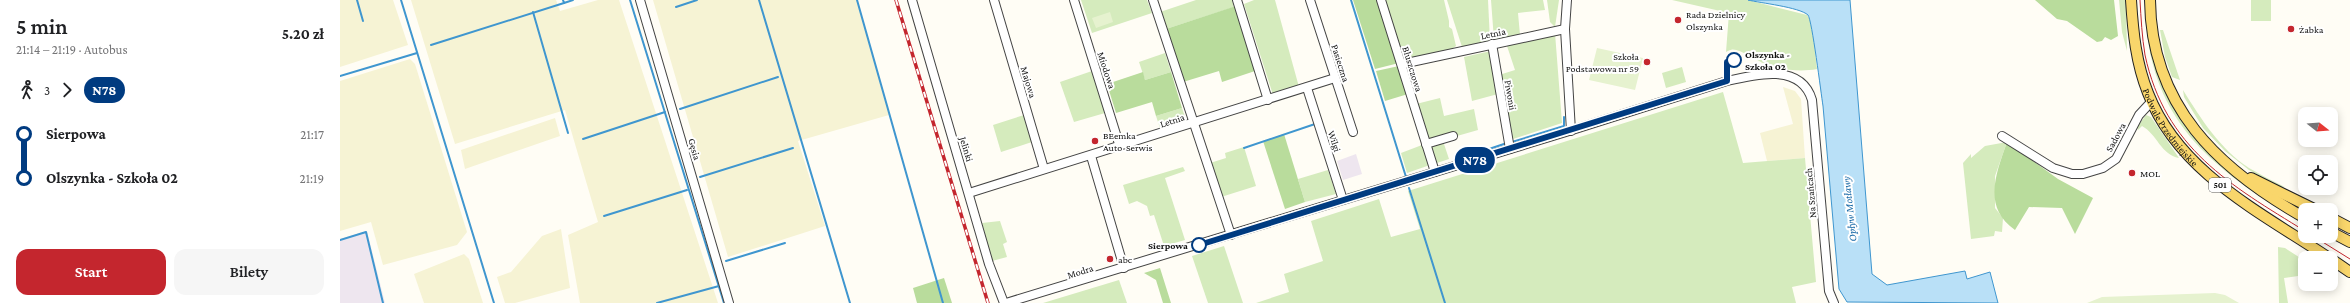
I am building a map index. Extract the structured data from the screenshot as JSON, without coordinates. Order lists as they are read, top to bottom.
{
  "streets": {
    "main road": ["Podwale Przedmiejskie", "501"],
    "street": [
      "Letnia",
      "Pasieczna",
      "Bluszczowa",
      "Miodowa",
      "Majowa",
      "Piwonii",
      "Sadowa",
      "Wilgi",
      "Gęsia",
      "Jelinki",
      "Na Szańcach",
      "Modra"
    ]
  },
  "crossings": [
    ["Letnia", "Pasieczna"],
    ["Letnia", "Bluszczowa"],
    ["Letnia", "Miodowa"],
    ["Letnia", "Majowa"],
    ["Letnia", "Piwonii"],
    ["Letnia", "Wilgi"],
    ["Letnia", "Jelinki"],
    ["Bluszczowa", "Modra"],
    ["Piwonii", "Modra"],
    ["Podwale Przedmiejskie", "Sadowa"],
    ["Wilgi", "Modra"],
    ["Jelinki", "Modra"],
    ["Na Szańcach", "Modra"]
  ],
  "water": ["Opływ Motławy"],
  "places": [
    "Rada Dzielnicy Olszynka",
    "Żabka",
    "Olszynka - Szkoła 02",
    "Szkoła Podstawowa nr 59",
    "BEemka Auto-Serwis",
    "MOL",
    "Sierpowa",
    "abc"
  ],
  "lines": ["bus line N78"],
  "north": "right",
  "page": {
    "heading": ["5 min", "21:14 – 21:19 · Autobus", "5.20 zł"],
    "on_map": "N78",
    "legs": ["3", "N78"],
    "map_buttons": ["+", "−"],
    "list": [
      {
        "name": "Sierpowa",
        "value": "21:17"
      },
      {
        "name": "Olszynka - Szkoła 02",
        "value": "21:19"
      }
    ],
    "buttons": ["Start", "Bilety"]
  }
}
